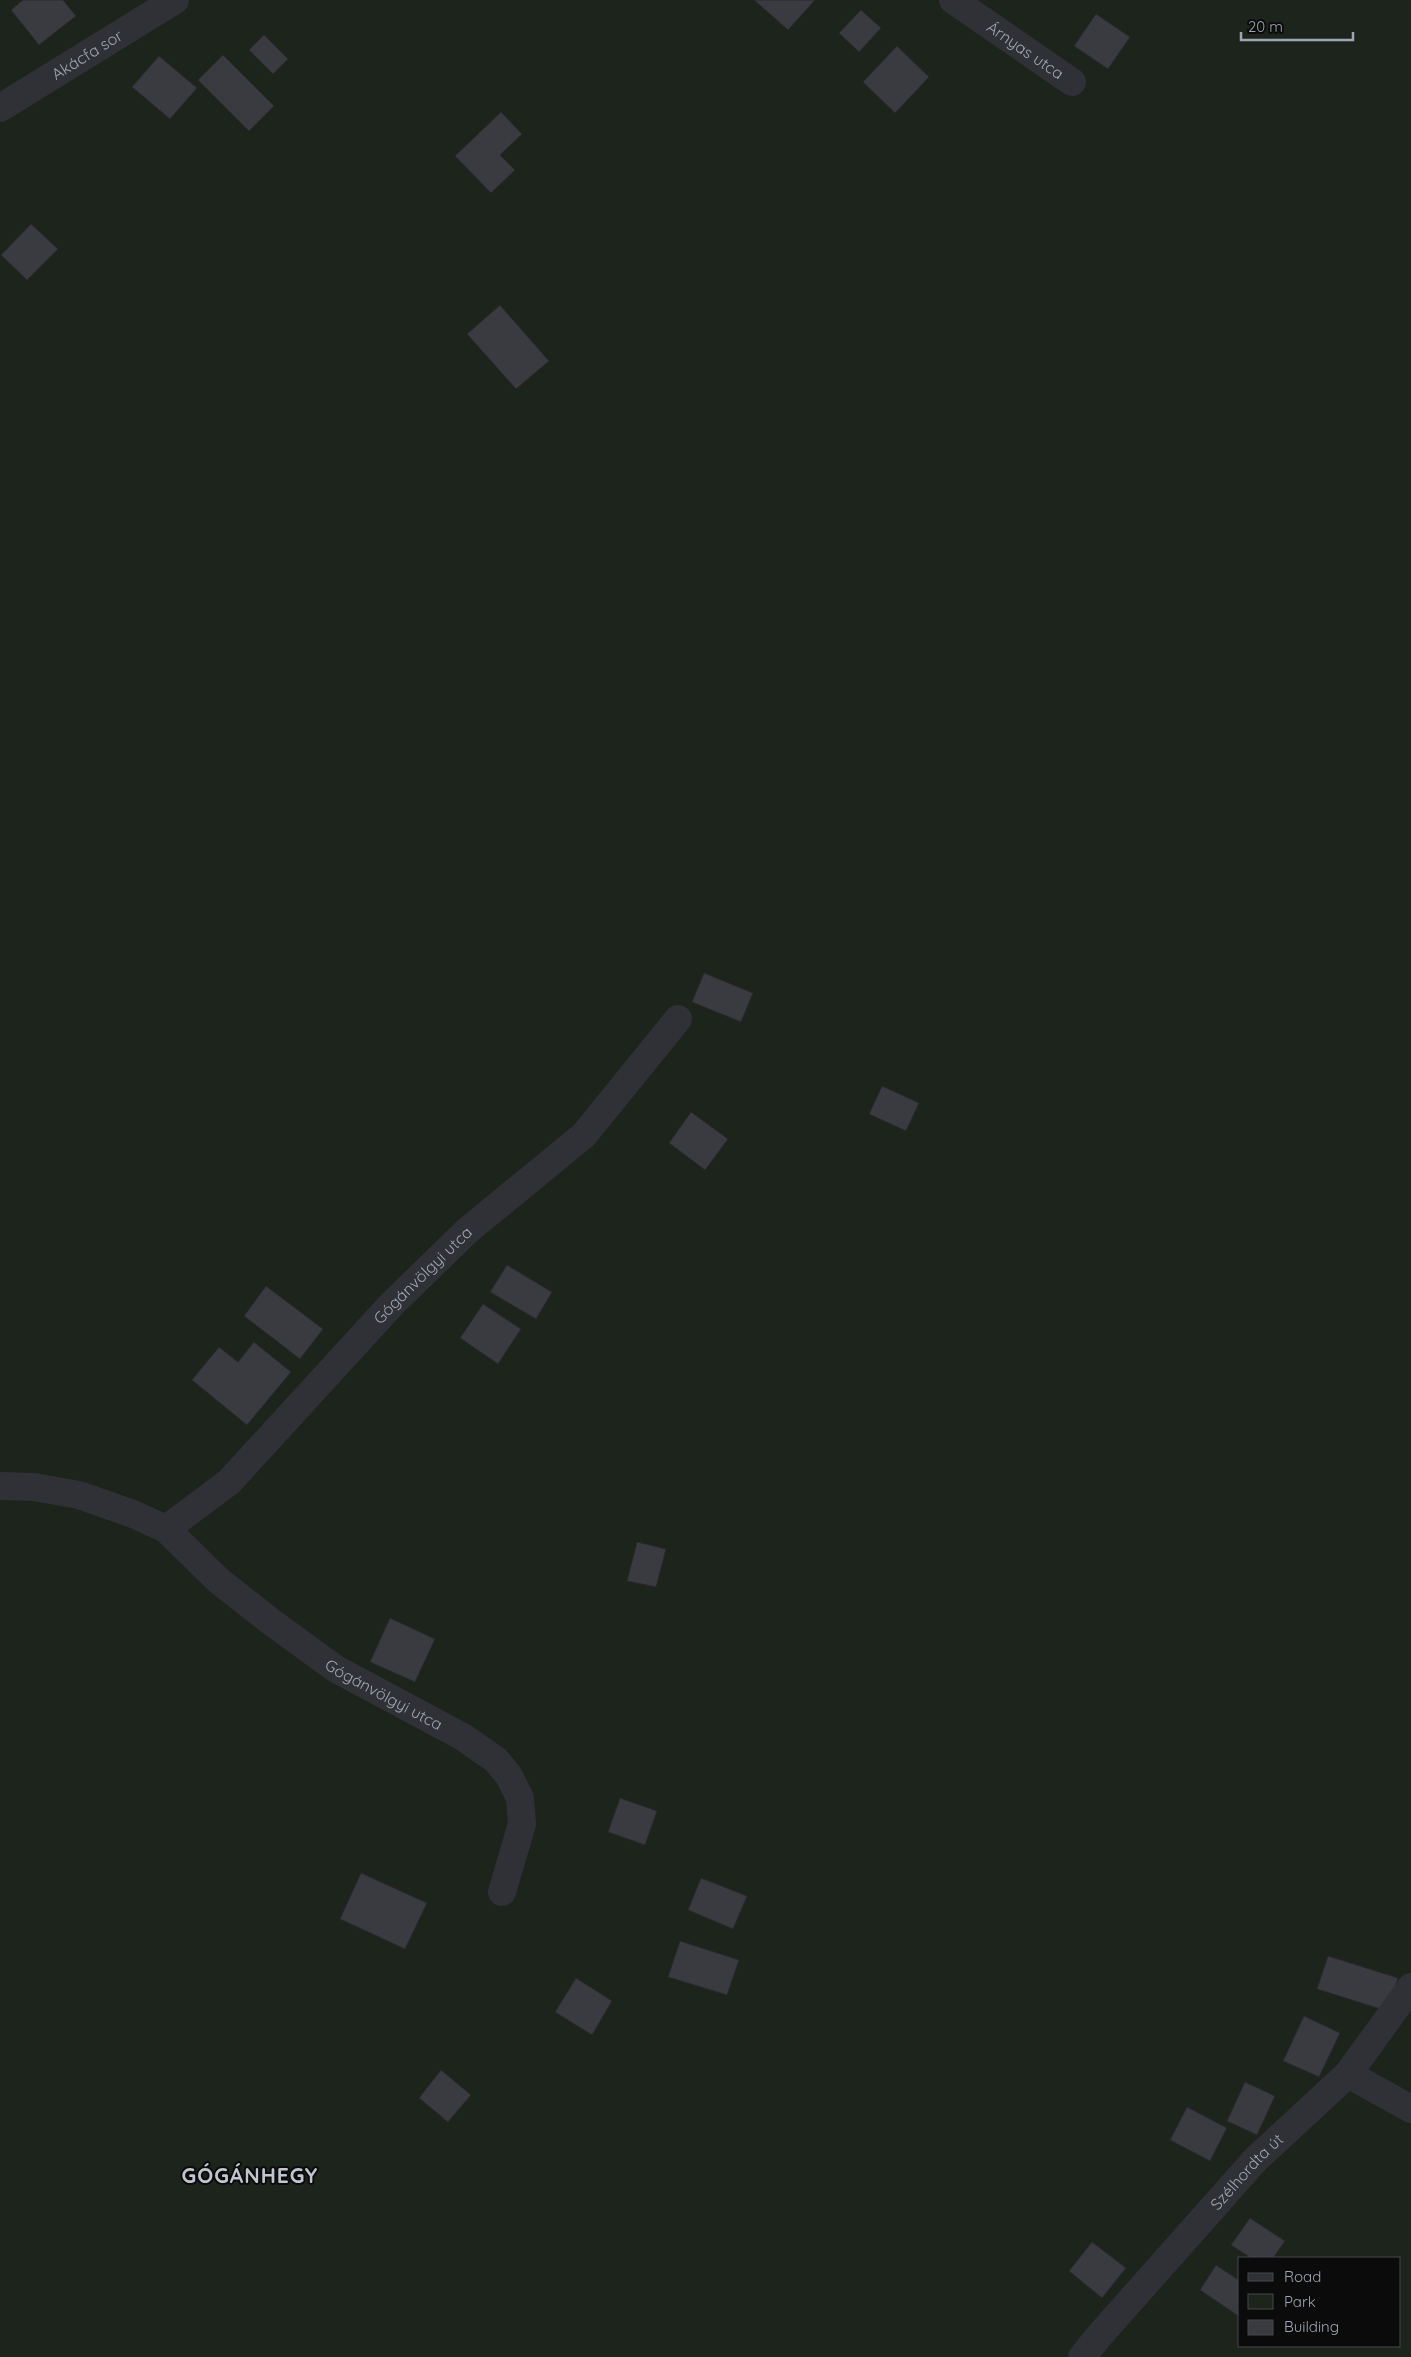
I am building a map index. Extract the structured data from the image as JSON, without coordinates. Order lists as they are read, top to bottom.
{
  "streets": {
    "street": [
      "Árnyas utca",
      "Akácfa sor",
      "Gógánvölgyi utca",
      "Szélhordta út"
    ]
  },
  "districts": ["GÓGÁNHEGY"],
  "legend": ["Road", "Park", "Building"],
  "scale_bar": "20 m"
}
